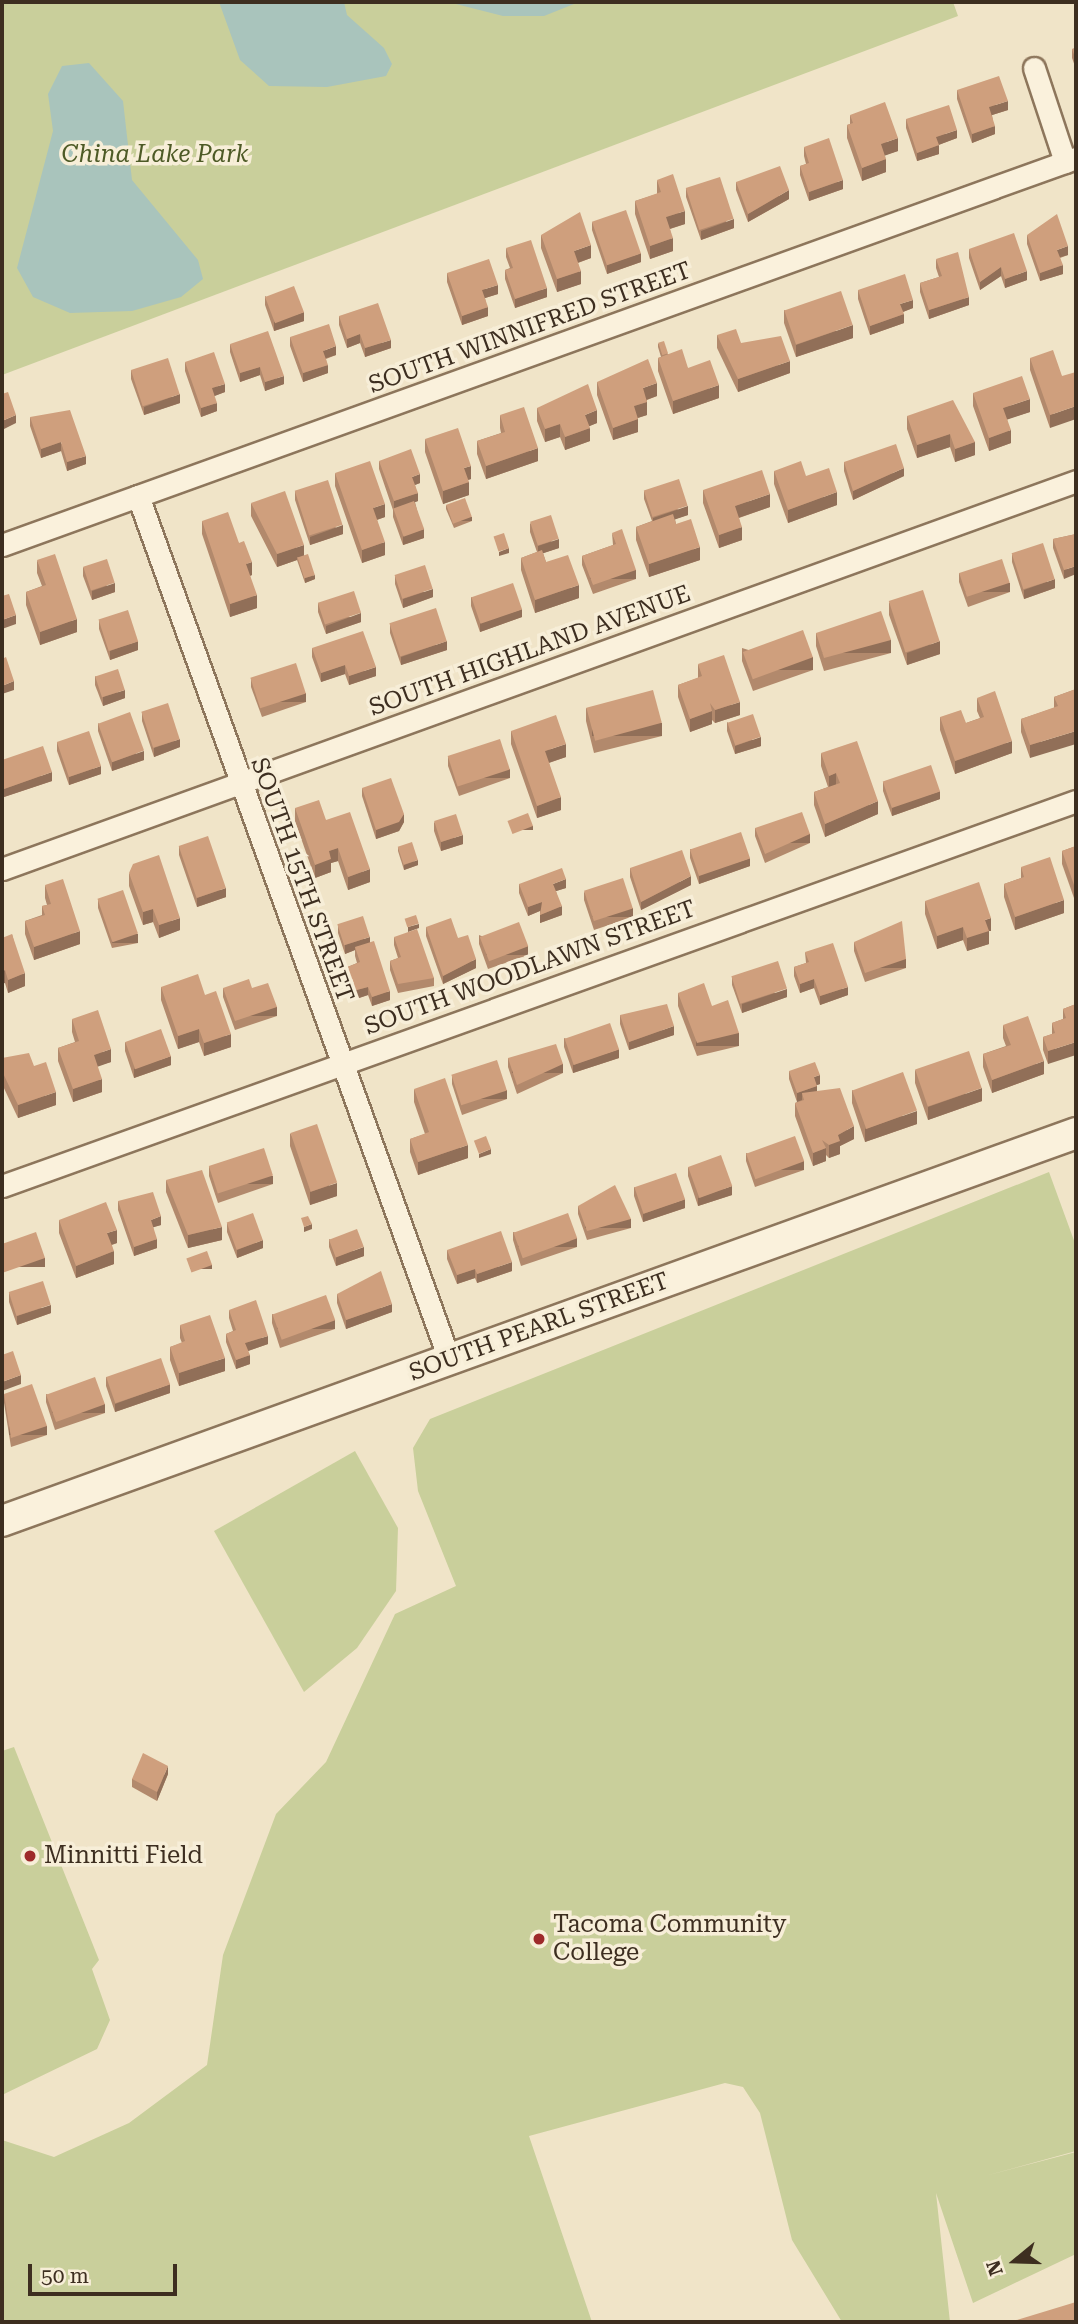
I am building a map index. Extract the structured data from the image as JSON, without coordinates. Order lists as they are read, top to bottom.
{
  "streets": {
    "street": [
      "SOUTH WINNIFRED STREET",
      "SOUTH HIGHLAND AVENUE",
      "SOUTH 15TH STREET",
      "SOUTH WOODLAWN STREET",
      "SOUTH PEARL STREET"
    ]
  },
  "crossings": [
    ["SOUTH WINNIFRED STREET", "SOUTH 15TH STREET"],
    ["SOUTH HIGHLAND AVENUE", "SOUTH 15TH STREET"],
    ["SOUTH 15TH STREET", "SOUTH WOODLAWN STREET"],
    ["SOUTH 15TH STREET", "SOUTH PEARL STREET"]
  ],
  "parks": ["China Lake Park"],
  "places": ["Minnitti Field", "Tacoma Community College"],
  "scale_bar": "50 m",
  "north": "left"
}
